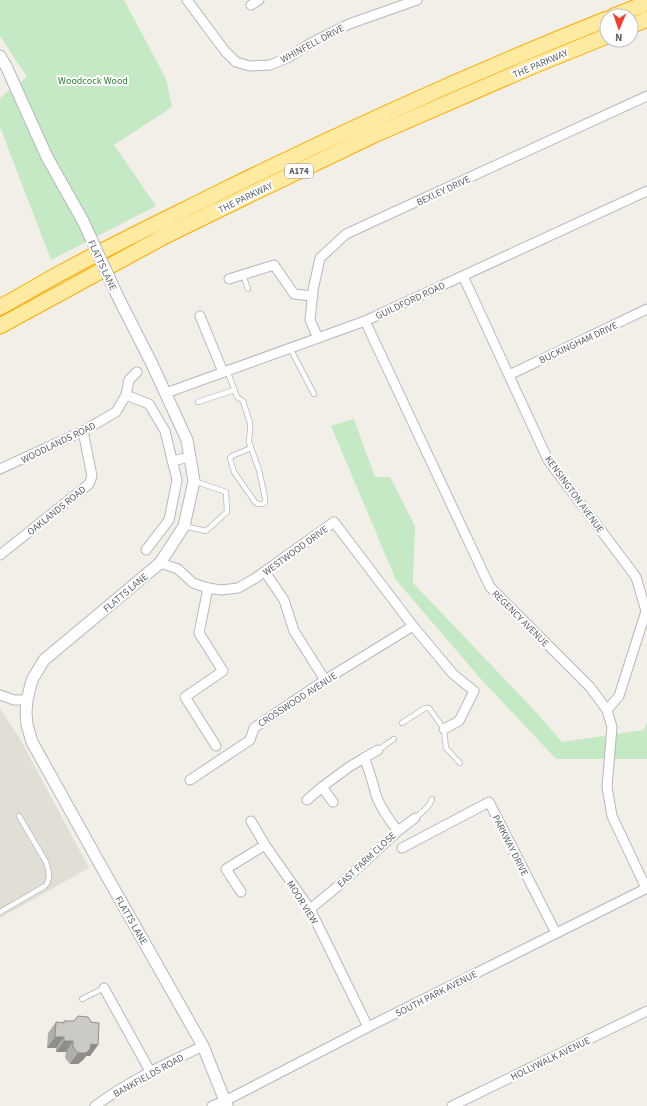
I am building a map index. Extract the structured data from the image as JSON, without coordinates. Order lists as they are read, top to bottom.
{
  "streets": {
    "highway": ["THE PARKWAY", "A174"],
    "street": [
      "WHINFELL DRIVE",
      "BEXLEY DRIVE",
      "FLATTS LANE",
      "GUILDFORD ROAD",
      "BUCKINGHAM DRIVE",
      "WOODLANDS ROAD",
      "KENSINGTON AVENUE",
      "OAKLANDS ROAD",
      "WESTWOOD DRIVE",
      "REGENCY AVENUE",
      "CROSSWOOD AVENUE",
      "PARKWAY DRIVE",
      "EAST FARM CLOSE",
      "MOOR VIEW",
      "SOUTH PARK AVENUE",
      "HOLLYWALK AVENUE",
      "BANKFIELDS ROAD"
    ]
  },
  "crossings": [
    ["BEXLEY DRIVE", "GUILDFORD ROAD"],
    ["FLATTS LANE", "GUILDFORD ROAD"],
    ["FLATTS LANE", "WESTWOOD DRIVE"],
    ["FLATTS LANE", "SOUTH PARK AVENUE"],
    ["FLATTS LANE", "BANKFIELDS ROAD"],
    ["GUILDFORD ROAD", "KENSINGTON AVENUE"],
    ["GUILDFORD ROAD", "REGENCY AVENUE"],
    ["BUCKINGHAM DRIVE", "KENSINGTON AVENUE"],
    ["WOODLANDS ROAD", "OAKLANDS ROAD"],
    ["KENSINGTON AVENUE", "REGENCY AVENUE"],
    ["WESTWOOD DRIVE", "CROSSWOOD AVENUE"],
    ["REGENCY AVENUE", "SOUTH PARK AVENUE"],
    ["PARKWAY DRIVE", "SOUTH PARK AVENUE"],
    ["EAST FARM CLOSE", "MOOR VIEW"],
    ["MOOR VIEW", "SOUTH PARK AVENUE"]
  ],
  "parks": ["Woodcock Wood"],
  "north": "bottom"
}
